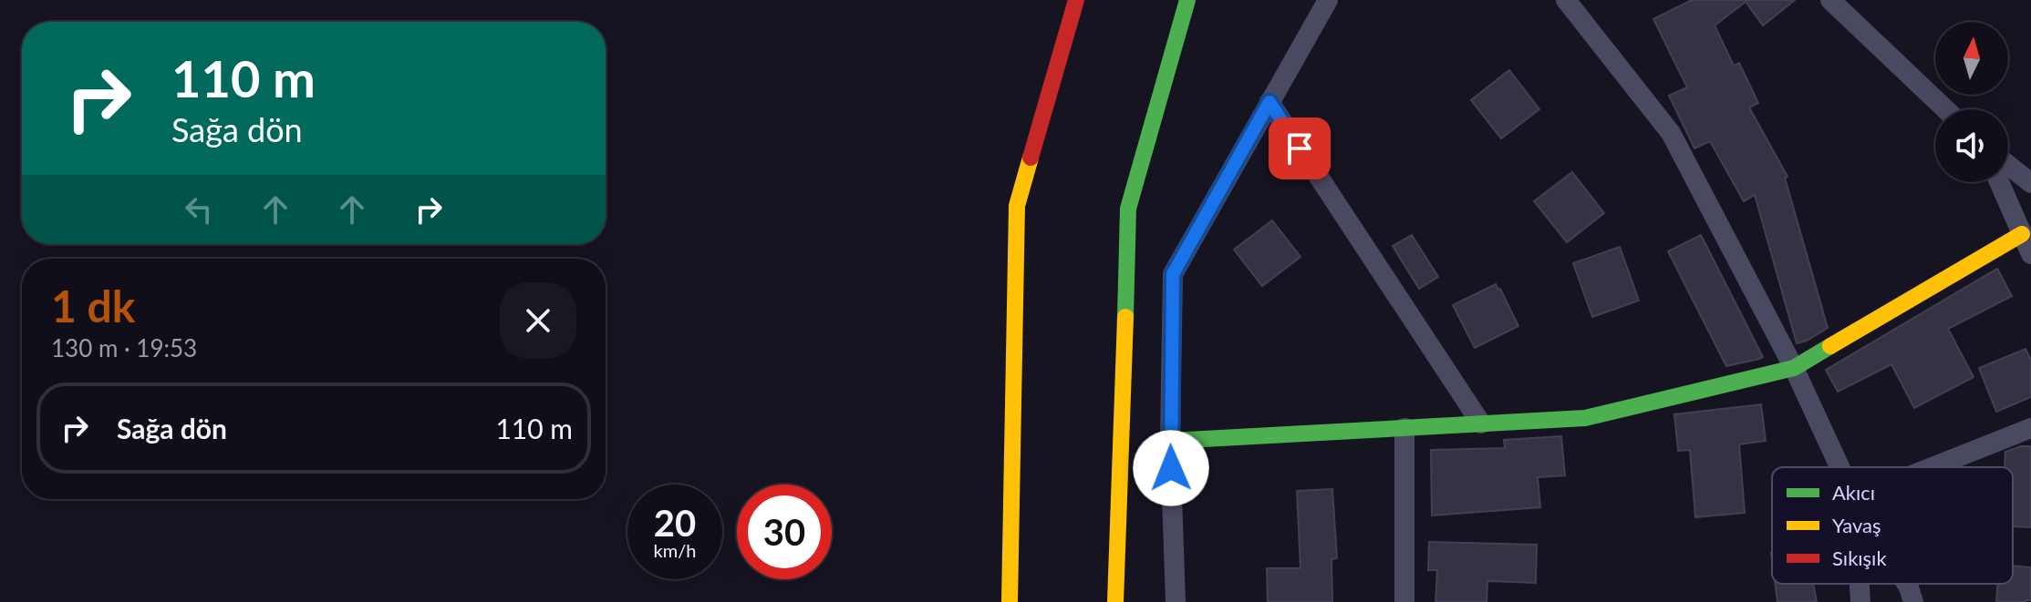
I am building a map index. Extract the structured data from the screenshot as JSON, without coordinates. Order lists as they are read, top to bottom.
{
  "legend": ["Akıcı", "Yavaş", "Sıkışık"],
  "north": "top",
  "page": {
    "turn": ["110 m", "Sağa dön"],
    "heading": ["1 dk", "130 m · 19:53"],
    "list": [
      {
        "name": "Sağa dön",
        "value": "110 m"
      }
    ],
    "speed": "20 km/h",
    "limit": "30"
  }
}
